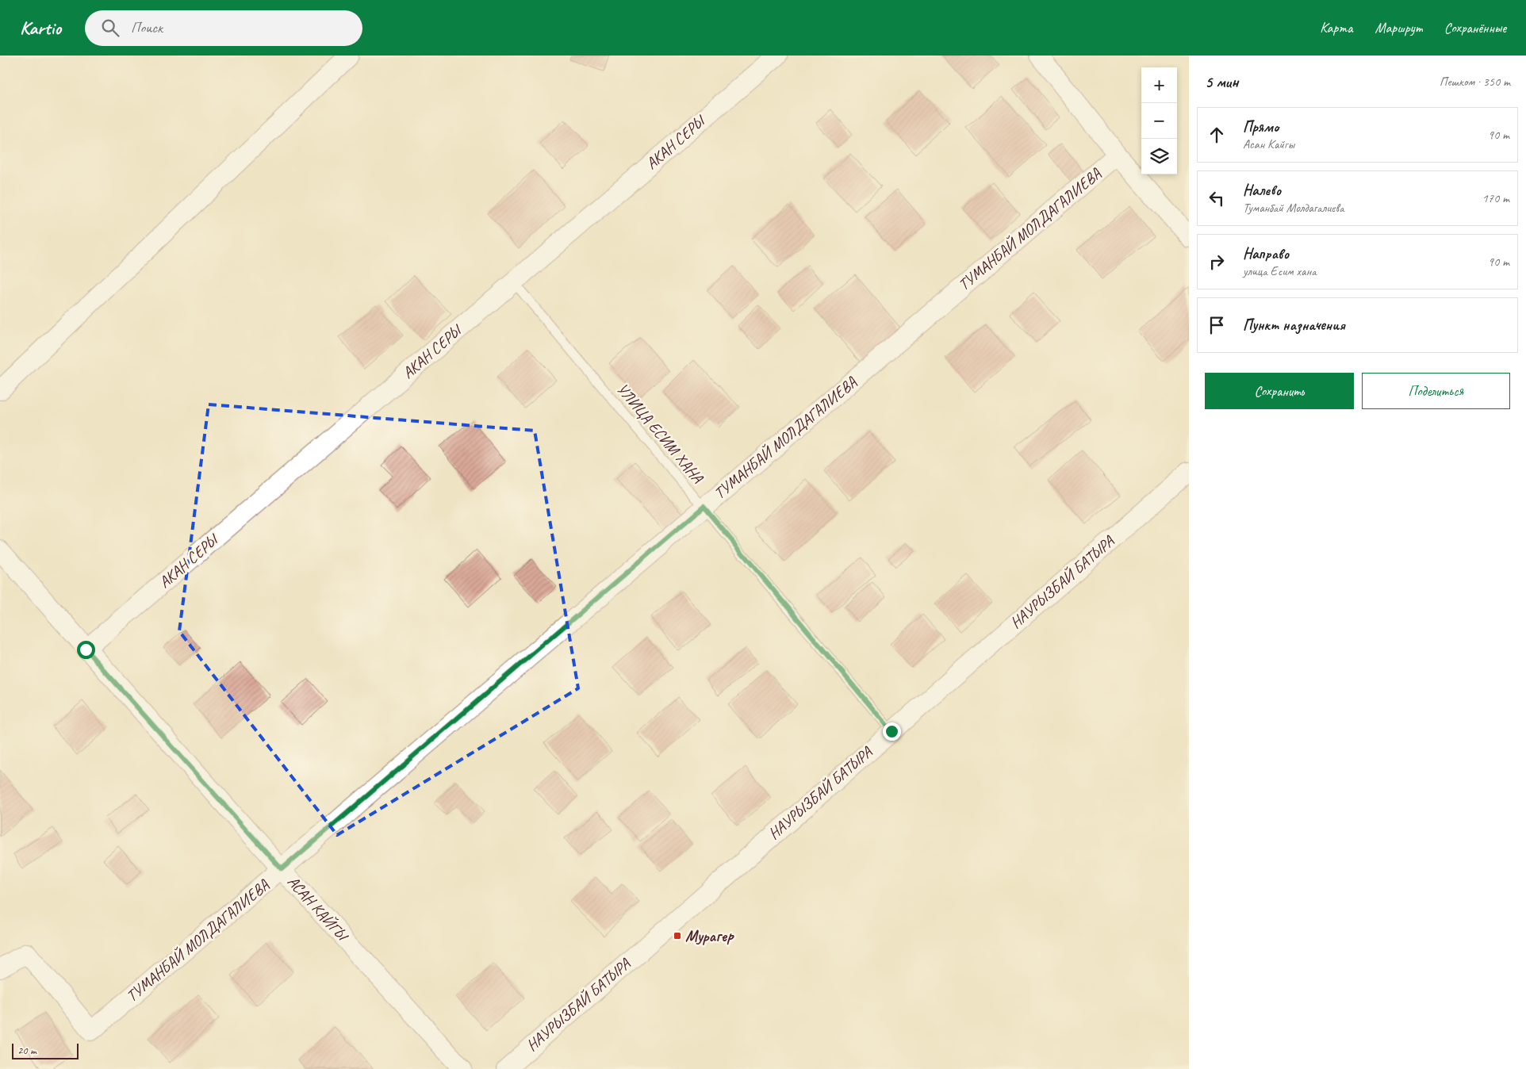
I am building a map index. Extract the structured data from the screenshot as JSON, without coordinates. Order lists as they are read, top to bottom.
{
  "streets": {
    "street": [
      "АКАН СЕРЫ",
      "ТУМАНБАЙ МОЛДАГАЛИЕВА",
      "НАУРЫЗБАЙ БАТЫРА",
      "АСАН КАЙГЫ"
    ],
    "lane": ["УЛИЦА ЕСИМ ХАНА"]
  },
  "crossings": [
    ["АКАН СЕРЫ", "УЛИЦА ЕСИМ ХАНА"],
    ["АКАН СЕРЫ", "АСАН КАЙГЫ"],
    ["ТУМАНБАЙ МОЛДАГАЛИЕВА", "УЛИЦА ЕСИМ ХАНА"],
    ["ТУМАНБАЙ МОЛДАГАЛИЕВА", "АСАН КАЙГЫ"],
    ["УЛИЦА ЕСИМ ХАНА", "НАУРЫЗБАЙ БАТЫРА"]
  ],
  "places": {
    "transit": ["Мурагер"]
  },
  "scale_bar": "20 m",
  "page": {
    "header": "Kartio",
    "search": "Поиск",
    "nav": ["Карта", "Маршрут", "Сохранённые"],
    "heading": ["5 мин", "Пешком · 350 m"],
    "map_buttons": ["+", "−"],
    "list": [
      ["Прямо", "Асан Кайгы", "90 m"],
      ["Налево", "Туманбай Молдагалиева", "170 m"],
      ["Направо", "улица Есим хана", "90 m"],
      "Пункт назначения"
    ],
    "buttons": ["Сохранить", "Поделиться"],
    "scale": "20 m"
  }
}
